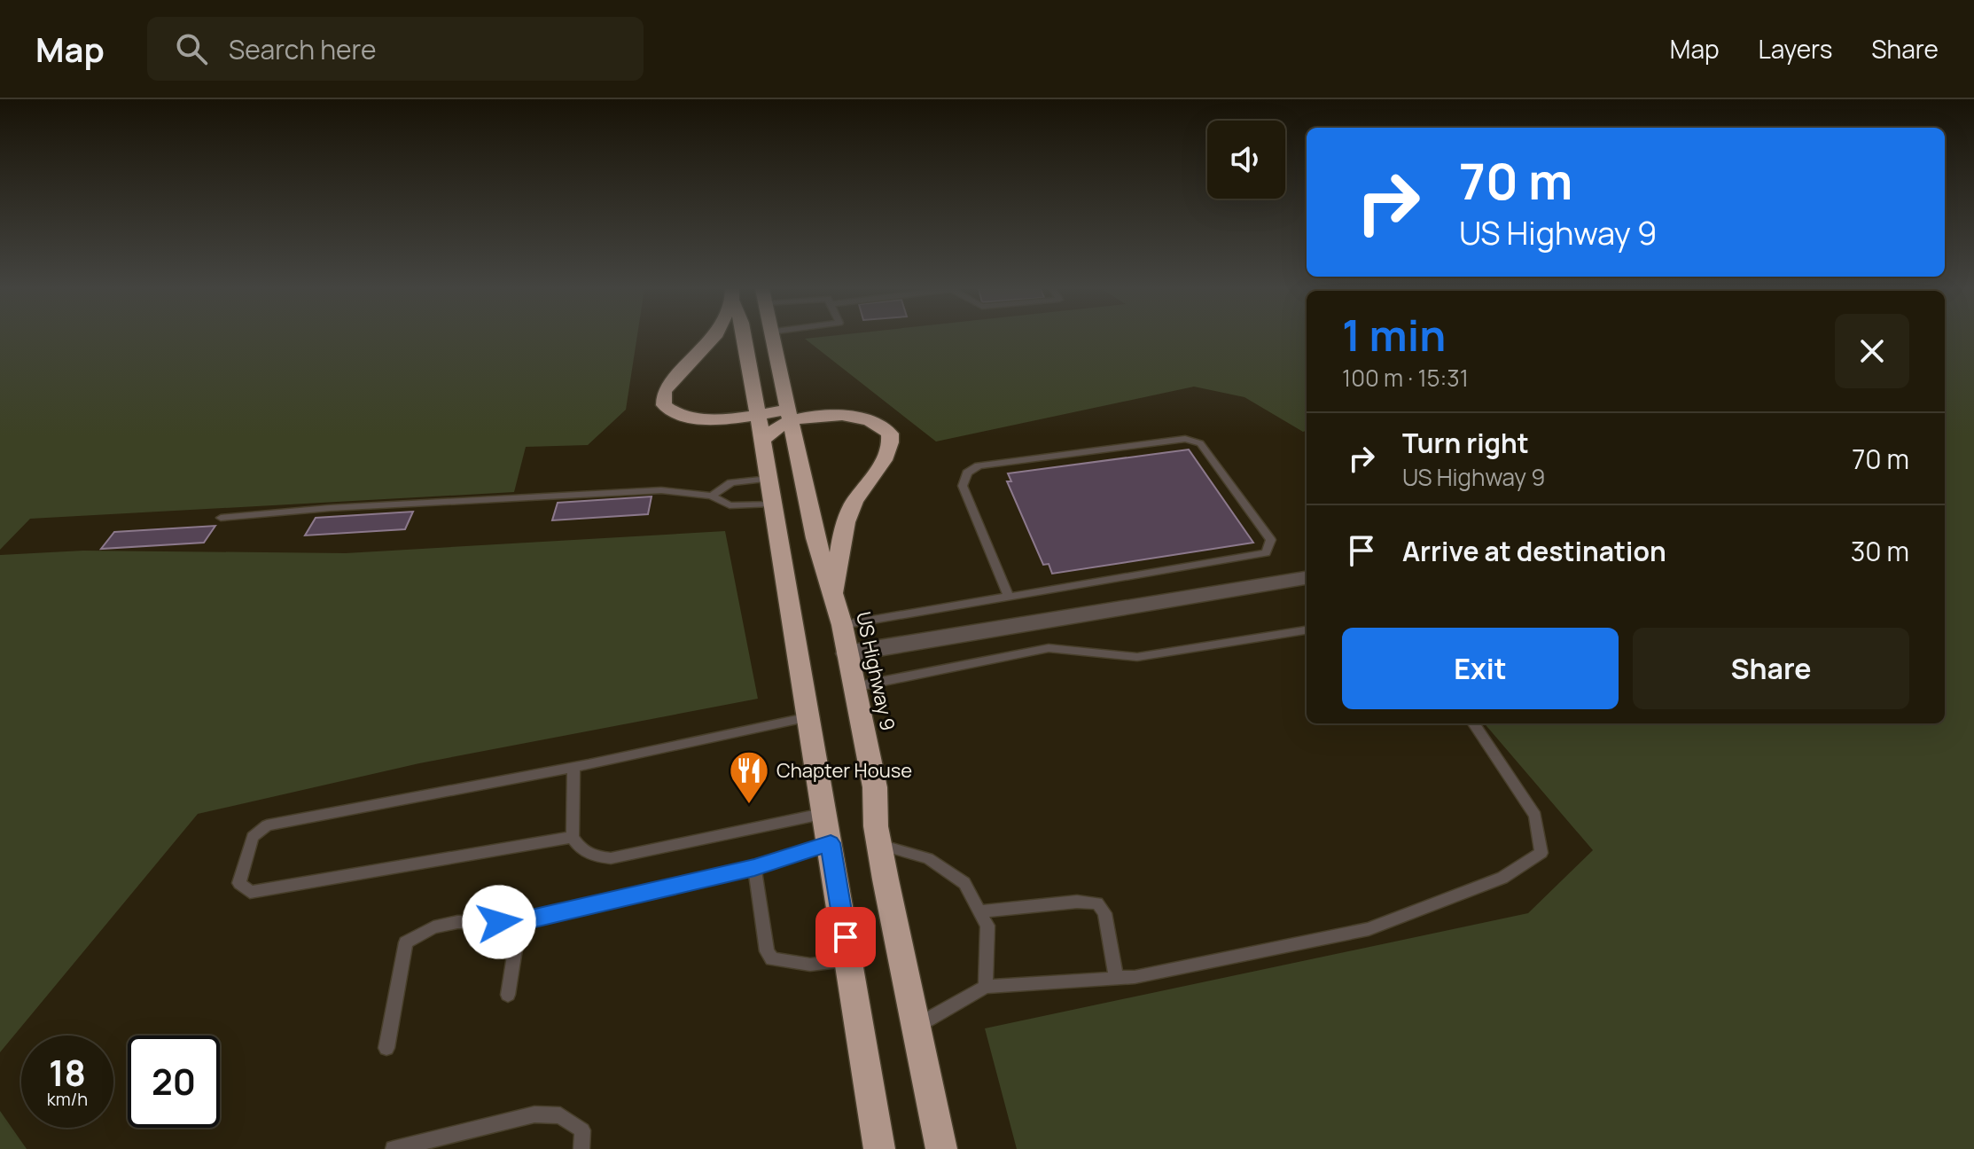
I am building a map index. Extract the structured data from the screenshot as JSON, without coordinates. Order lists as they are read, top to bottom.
{
  "streets": {
    "highway": ["US Highway 9"]
  },
  "places": {
    "restaurant": ["Chapter House"]
  },
  "page": {
    "header": "Map",
    "search": "Search here",
    "nav": ["Map", "Layers", "Share"],
    "turn": ["70 m", "US Highway 9"],
    "heading": ["1 min", "100 m · 15:31"],
    "list": [
      {
        "name": "Turn right",
        "note": "US Highway 9",
        "value": "70 m"
      },
      {
        "name": "Arrive at destination",
        "value": "30 m"
      }
    ],
    "buttons": ["Exit", "Share"],
    "speed": "18 km/h",
    "limit": "20"
  }
}
